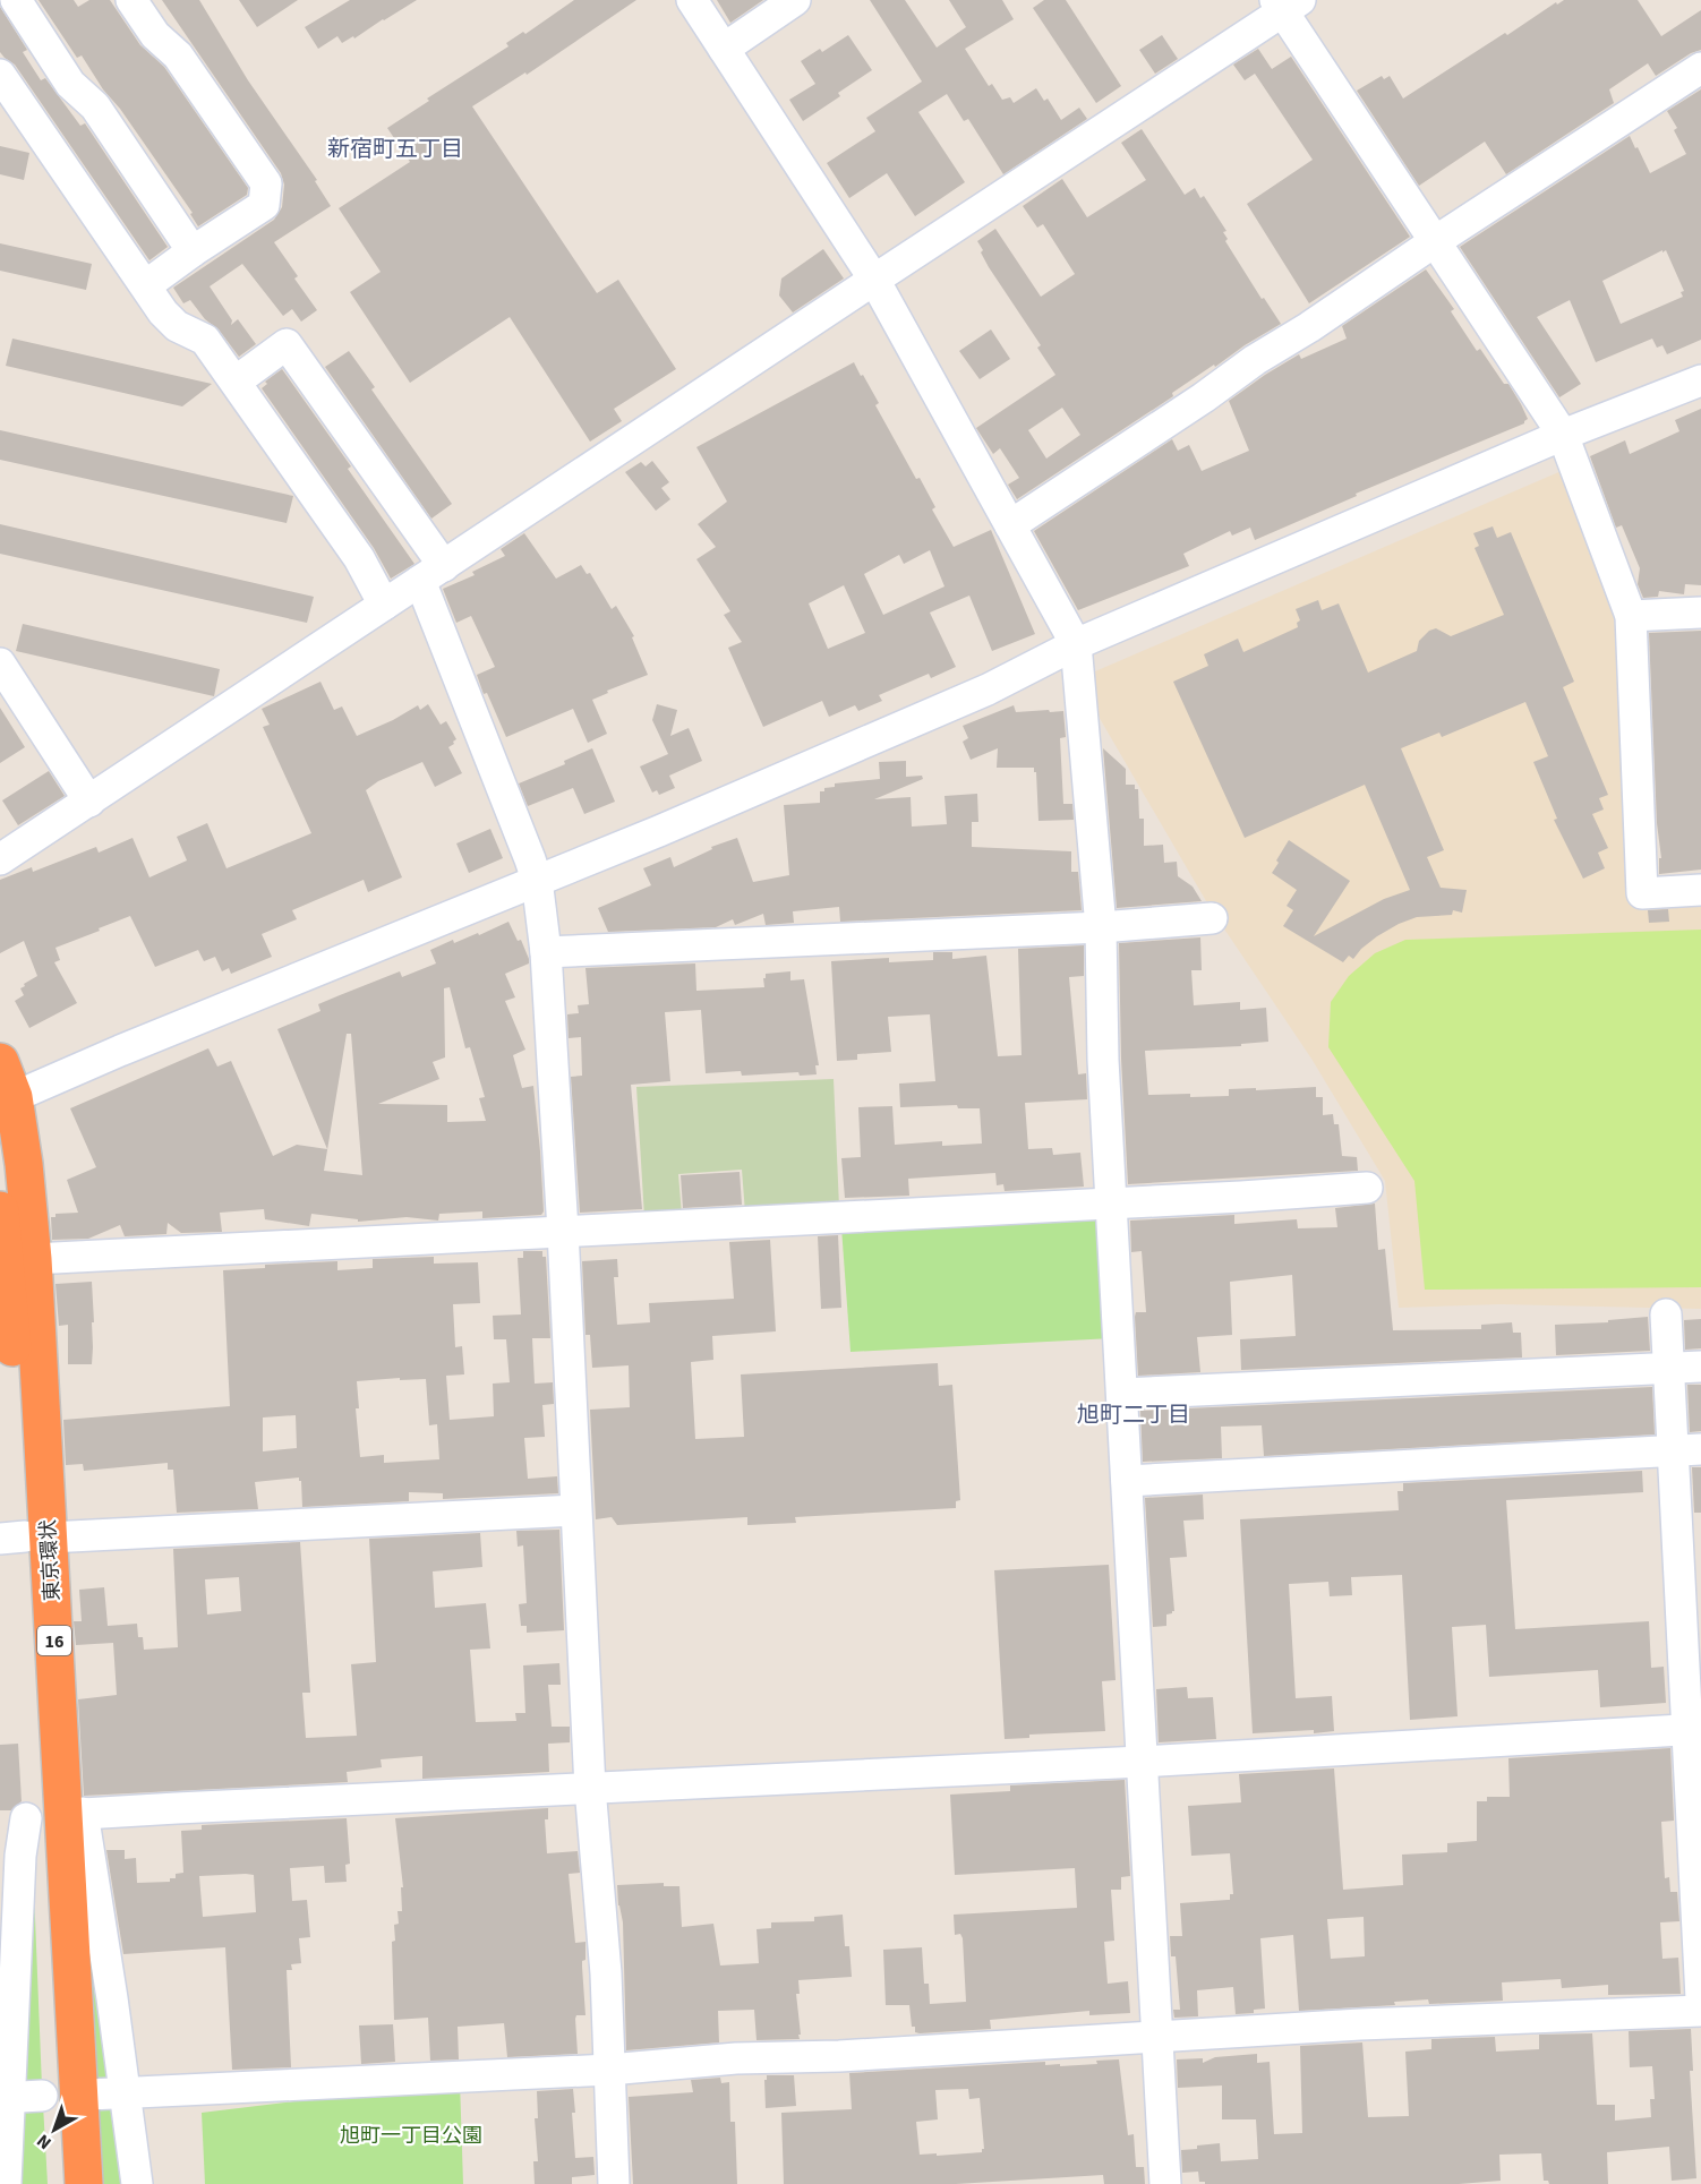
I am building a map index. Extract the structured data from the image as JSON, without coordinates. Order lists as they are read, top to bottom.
{
  "streets": {
    "highway": ["東京環状", "16"]
  },
  "districts": ["新宿町五丁目", "旭町二丁目"],
  "parks": ["旭町一丁目公園"],
  "north": "bottom left"
}
